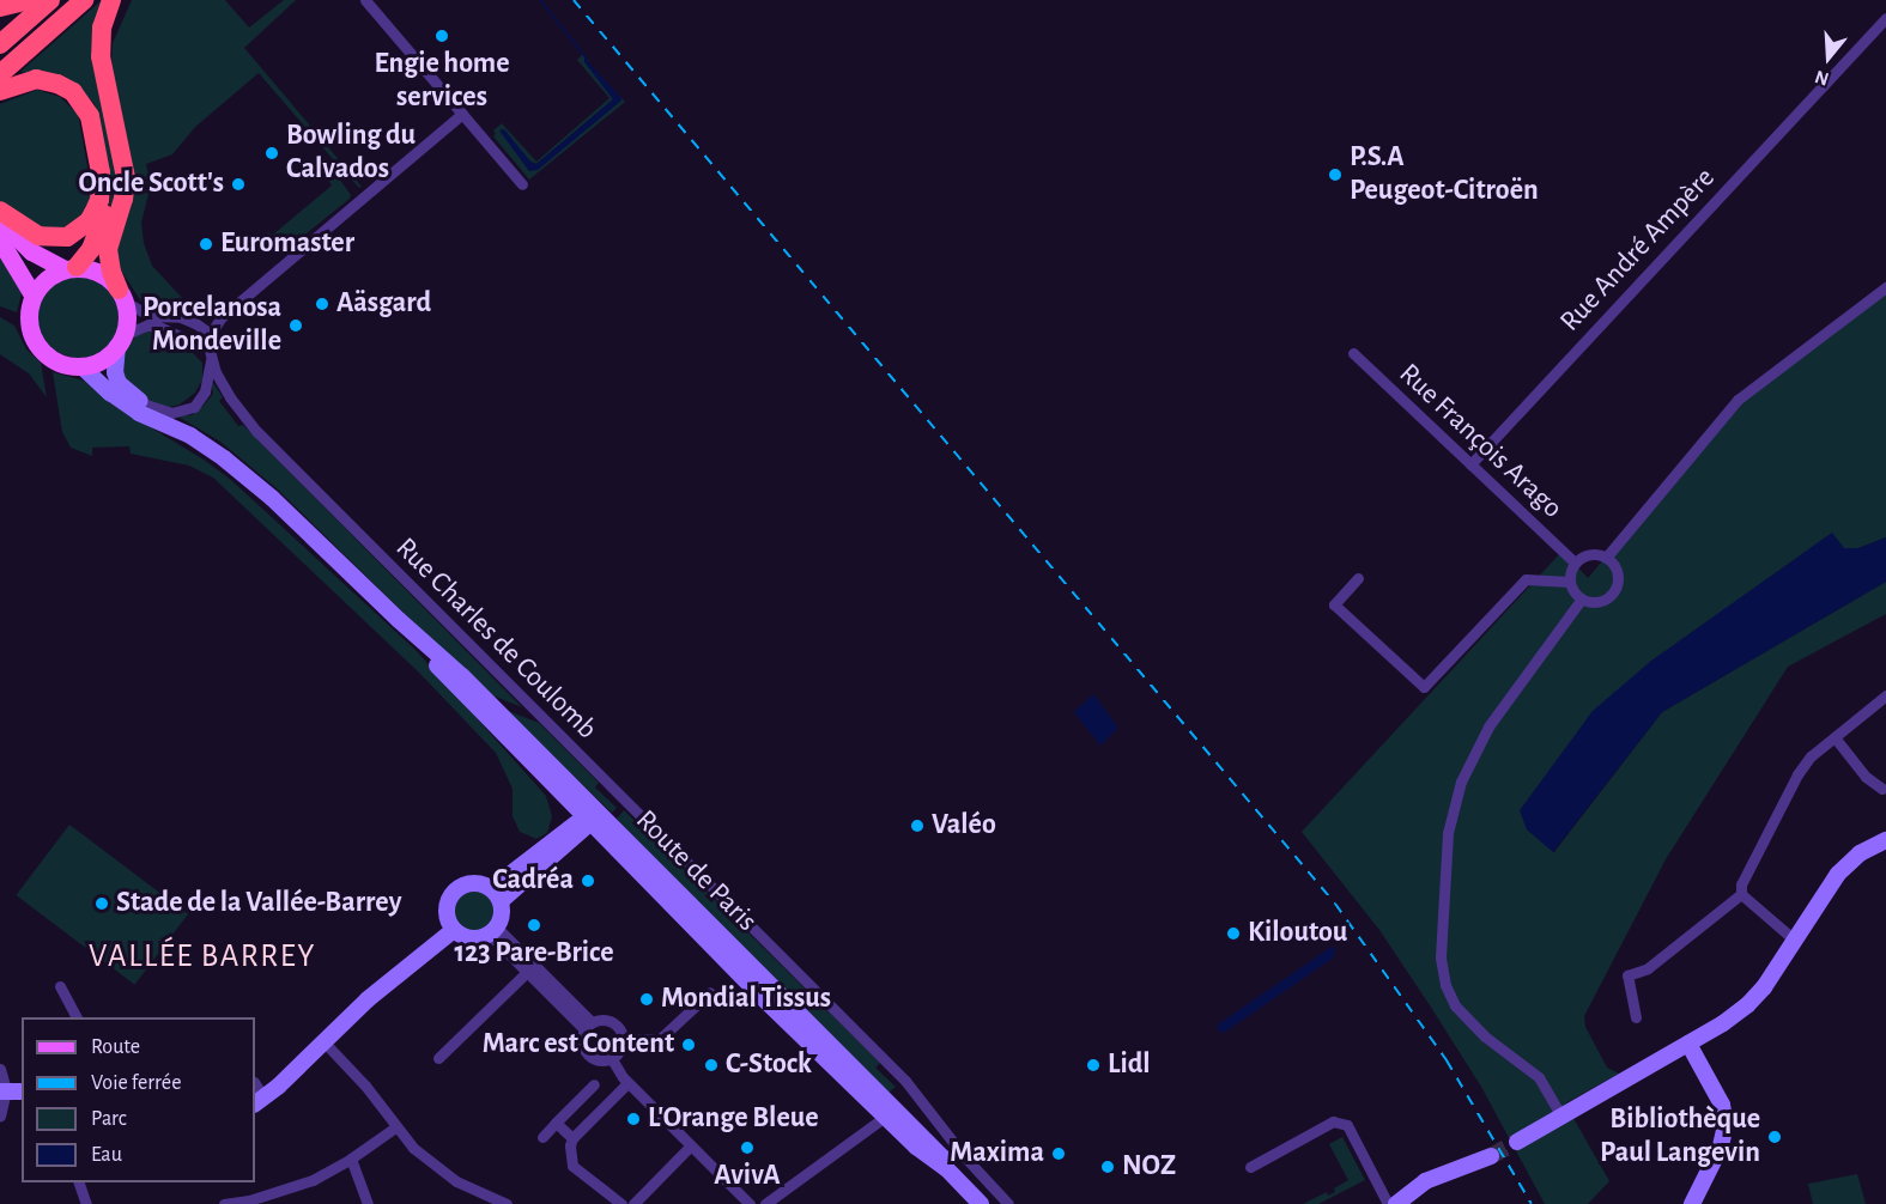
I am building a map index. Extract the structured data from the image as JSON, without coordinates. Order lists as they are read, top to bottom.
{
  "streets": {
    "main road": ["Route de Paris"],
    "street": ["Rue André Ampère", "Rue François Arago", "Rue Charles de Coulomb"]
  },
  "crossings": [
    ["Rue André Ampère", "Rue François Arago"],
    ["Rue Charles de Coulomb", "Route de Paris"]
  ],
  "districts": ["VALLÉE BARREY"],
  "places": [
    "Engie home services",
    "Bowling du Calvados",
    "P.S.A Peugeot-Citroën",
    "Oncle Scott's",
    "Euromaster",
    "Aäsgard",
    "Porcelanosa Mondeville",
    "Valéo",
    "Cadréa",
    "Stade de la Vallée-Barrey",
    "123 Pare-Brice",
    "Kiloutou",
    "Mondial Tissus",
    "Marc est Content",
    "C-Stock",
    "Lidl",
    "L'Orange Bleue",
    "Bibliothèque Paul Langevin",
    "AvivA",
    "Maxima",
    "NOZ"
  ],
  "legend": [
    "Route",
    "Voie ferrée",
    "Parc",
    "Eau"
  ],
  "north": "bottom"
}
